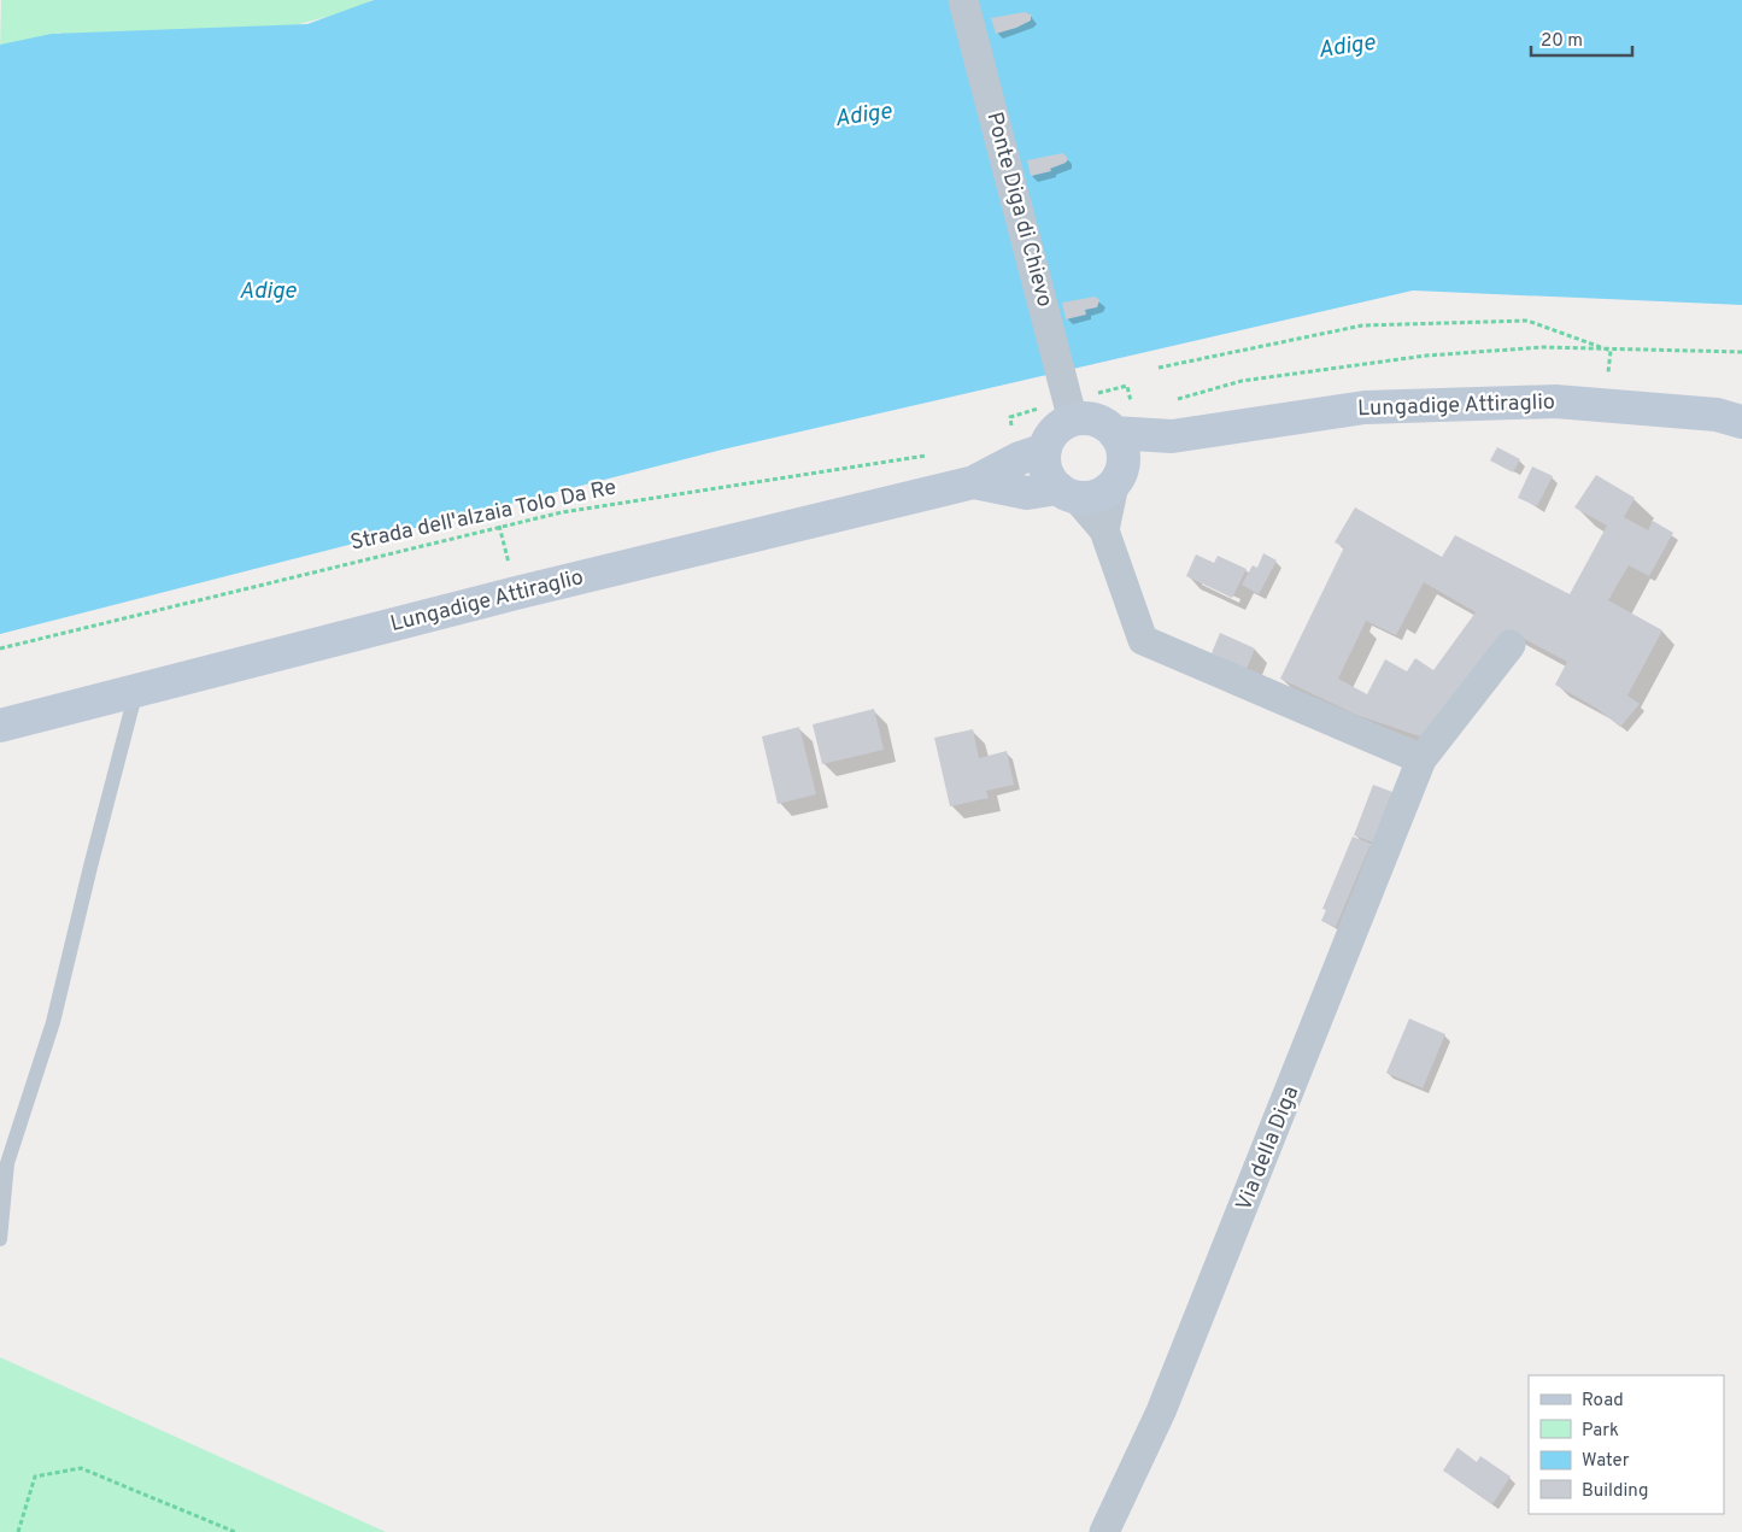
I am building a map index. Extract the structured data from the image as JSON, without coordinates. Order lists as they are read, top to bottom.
{
  "streets": {
    "street": ["Ponte Diga di Chievo", "Lungadige Attiraglio", "Via della Diga"],
    "path": ["Strada dell'alzaia Tolo Da Re"]
  },
  "crossings": [
    ["Ponte Diga di Chievo", "Lungadige Attiraglio"]
  ],
  "water": ["Adige"],
  "legend": [
    "Road",
    "Park",
    "Water",
    "Building"
  ],
  "scale_bar": "20 m"
}
